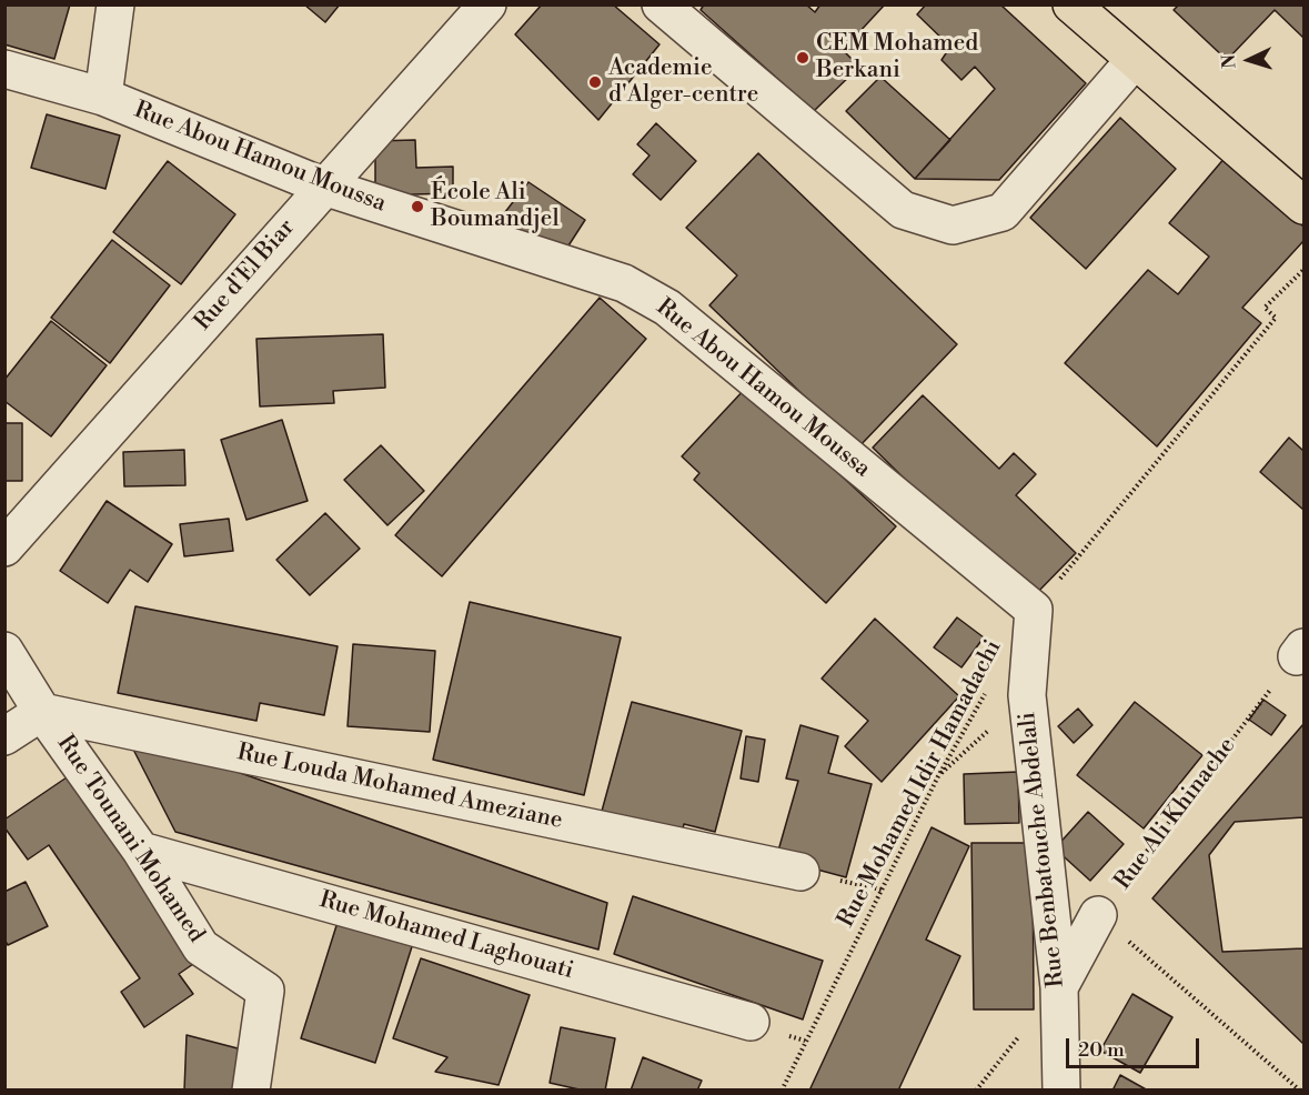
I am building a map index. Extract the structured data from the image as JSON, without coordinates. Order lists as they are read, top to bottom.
{
  "streets": {
    "street": [
      "Rue Abou Hamou Moussa",
      "Rue d'El Biar",
      "Rue Louda Mohamed Ameziane",
      "Rue Tounani Mohamed",
      "Rue Benbatouche Abdelali",
      "Rue Mohamed Laghouati"
    ],
    "path": ["Rue Mohamed Idir Hamadachi", "Rue Ali Khinache"]
  },
  "crossings": [
    ["Rue Abou Hamou Moussa", "Rue d'El Biar"],
    ["Rue Abou Hamou Moussa", "Rue Benbatouche Abdelali"],
    ["Rue Louda Mohamed Ameziane", "Rue Tounani Mohamed"],
    ["Rue Tounani Mohamed", "Rue Mohamed Laghouati"]
  ],
  "places": ["CEM Mohamed Berkani", "Academie d'Alger-centre", "École Ali Boumandjel"],
  "scale_bar": "20 m",
  "north": "left"
}
